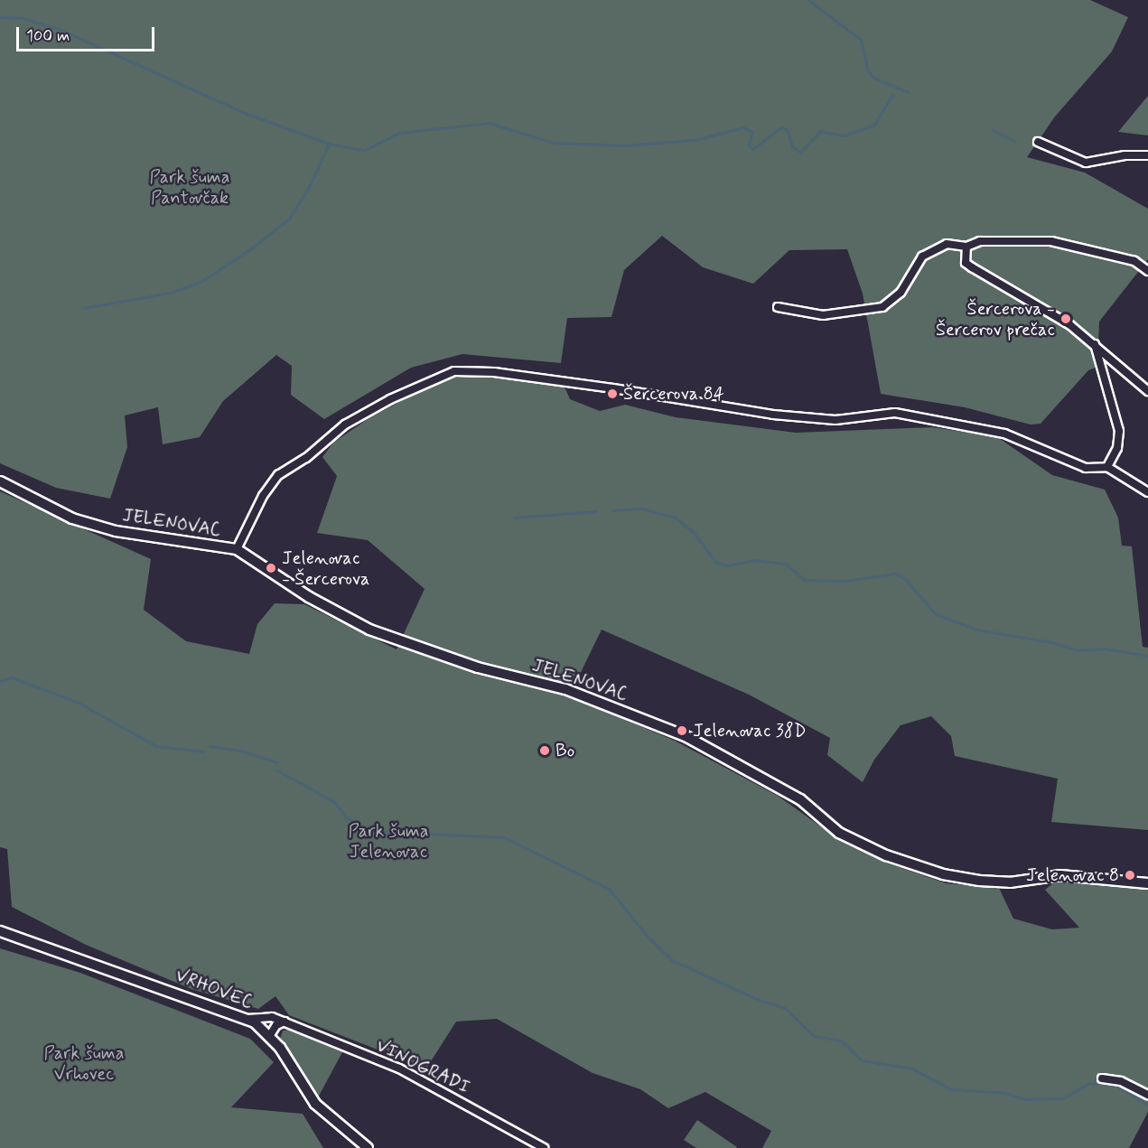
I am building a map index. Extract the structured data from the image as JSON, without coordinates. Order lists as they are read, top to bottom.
{
  "streets": {
    "street": ["JELENOVAC", "VRHOVEC", "VINOGRADI"]
  },
  "crossings": [
    ["VRHOVEC", "VINOGRADI"]
  ],
  "parks": ["Park šuma Pantovčak", "Park šuma Jelenovac", "Park šuma Vrhovec"],
  "places": [
    "Šercerova - Šercerov prečac",
    "Šercerova 84",
    "Jelenovac - Šercerova",
    "Jelenovac 38D",
    "Bo",
    "Jelenovac 8"
  ],
  "scale_bar": "100 m"
}
